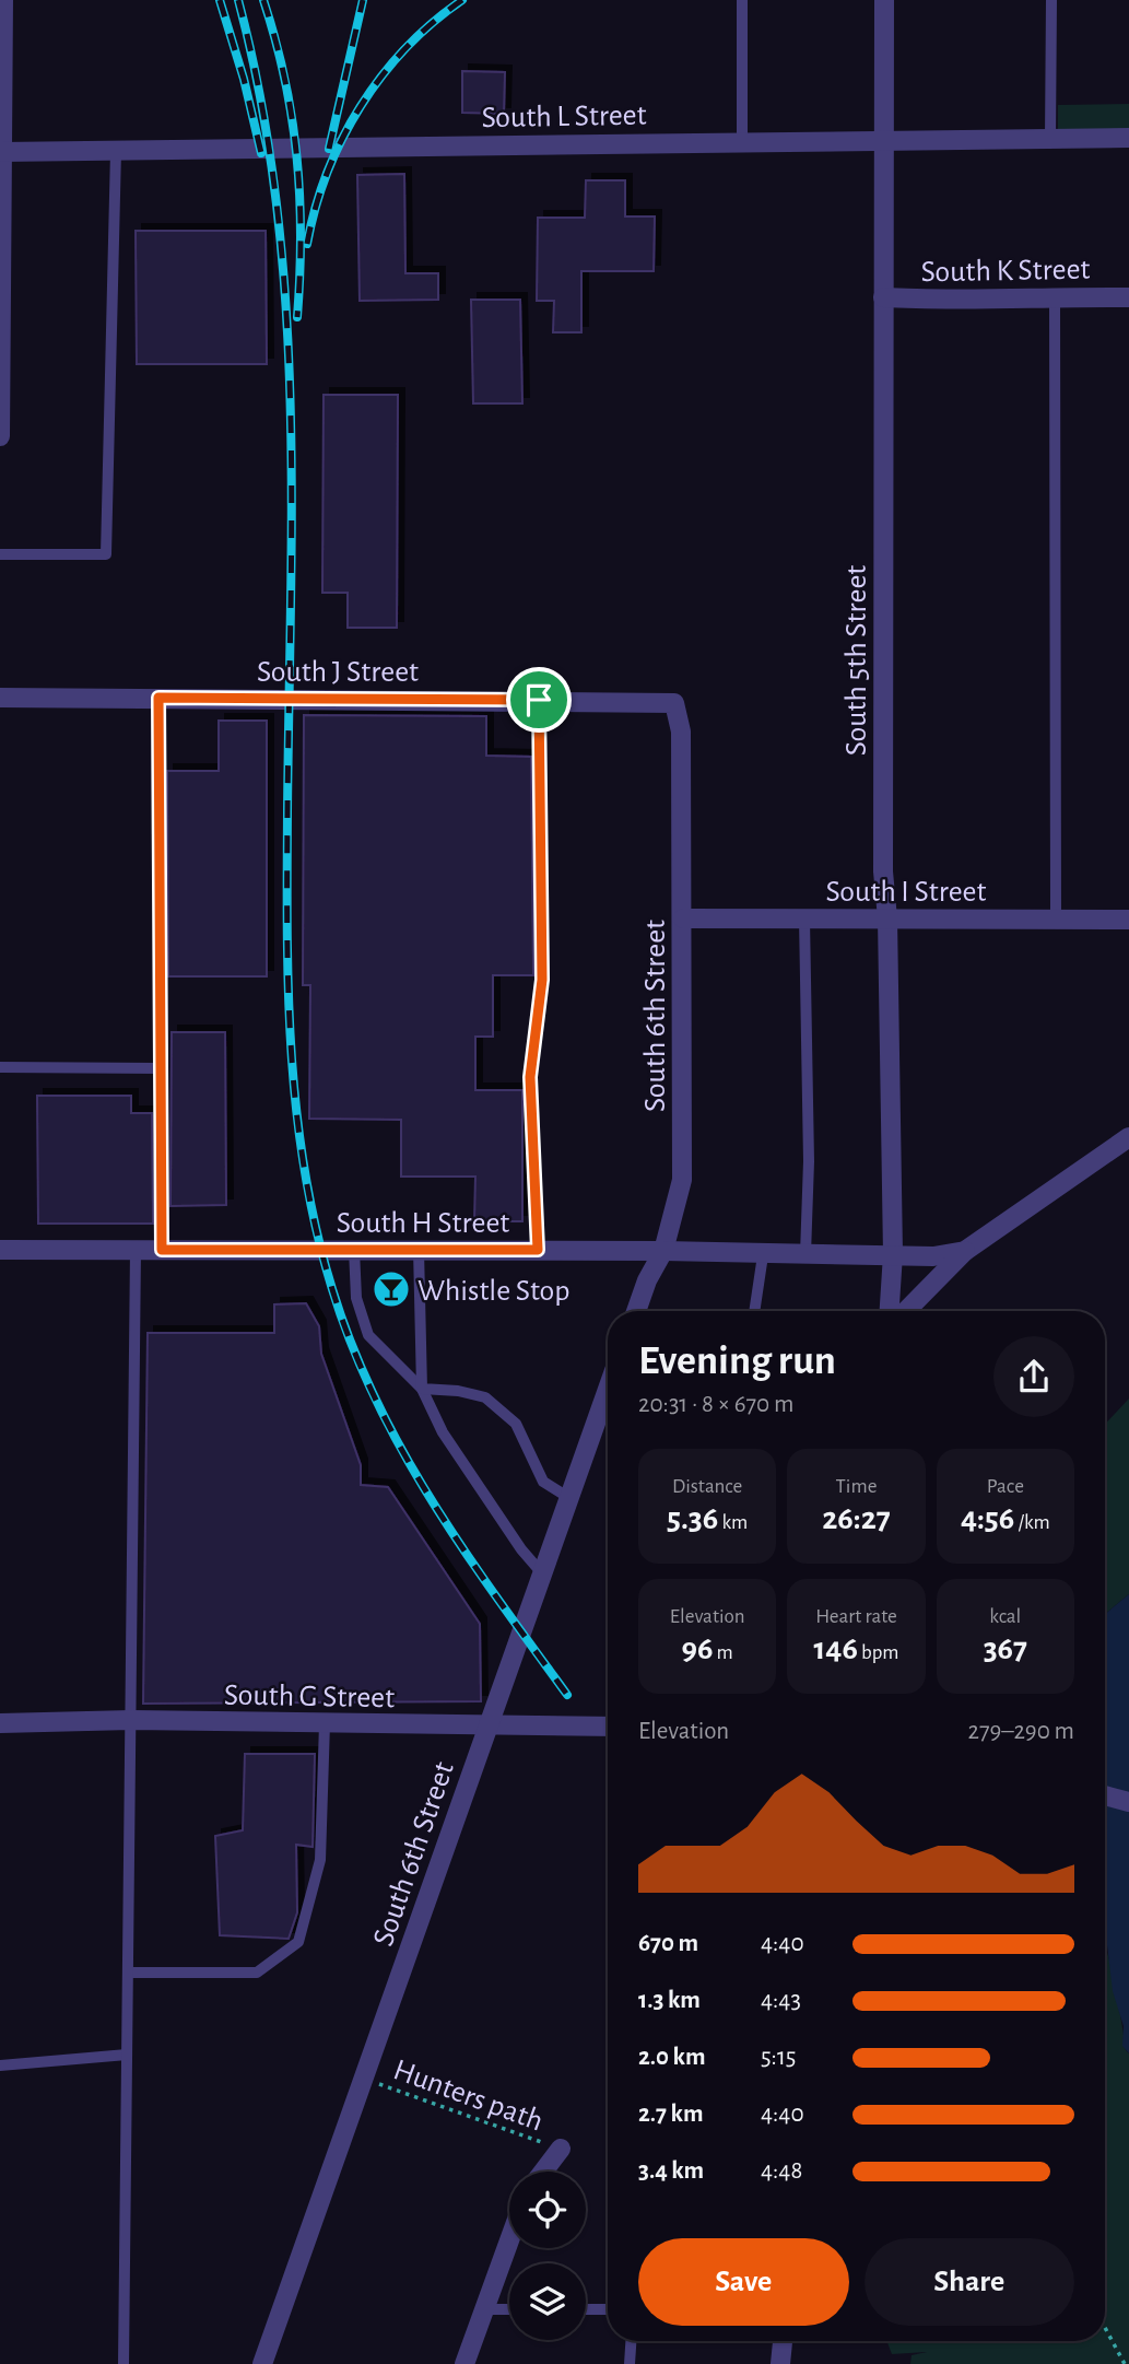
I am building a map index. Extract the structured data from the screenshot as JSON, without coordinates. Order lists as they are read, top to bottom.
{
  "streets": {
    "street": [
      "South L Street",
      "South K Street",
      "South 5th Street",
      "South J Street",
      "South I Street",
      "South 6th Street",
      "South H Street",
      "South G Street"
    ],
    "path": ["Hunters path"]
  },
  "crossings": [
    ["South L Street", "South 5th Street"],
    ["South K Street", "South 5th Street"],
    ["South 5th Street", "South I Street"],
    ["South 5th Street", "South H Street"],
    ["South J Street", "South 6th Street"],
    ["South I Street", "South 6th Street"],
    ["South 6th Street", "South H Street"],
    ["South 6th Street", "South G Street"],
    ["South 6th Street", "Hunters path"]
  ],
  "places": {
    "bar": ["Whistle Stop"]
  },
  "page": {
    "heading": ["Evening run", "20:31 · 8 × 670 m"],
    "stats": [
      ["Distance", "5.36 km"],
      ["Time", "26:27"],
      ["Pace", "4:56 /km"],
      ["Elevation", "96 m"],
      ["Heart rate", "146 bpm"],
      ["kcal", "367"]
    ],
    "chart": ["Elevation", "279–290 m"],
    "list": [
      {
        "name": "670 m",
        "note": "4:40"
      },
      {
        "name": "1.3 km",
        "note": "4:43"
      },
      {
        "name": "2.0 km",
        "note": "5:15"
      },
      {
        "name": "2.7 km",
        "note": "4:40"
      },
      {
        "name": "3.4 km",
        "note": "4:48"
      }
    ],
    "buttons": ["Save", "Share"]
  }
}
